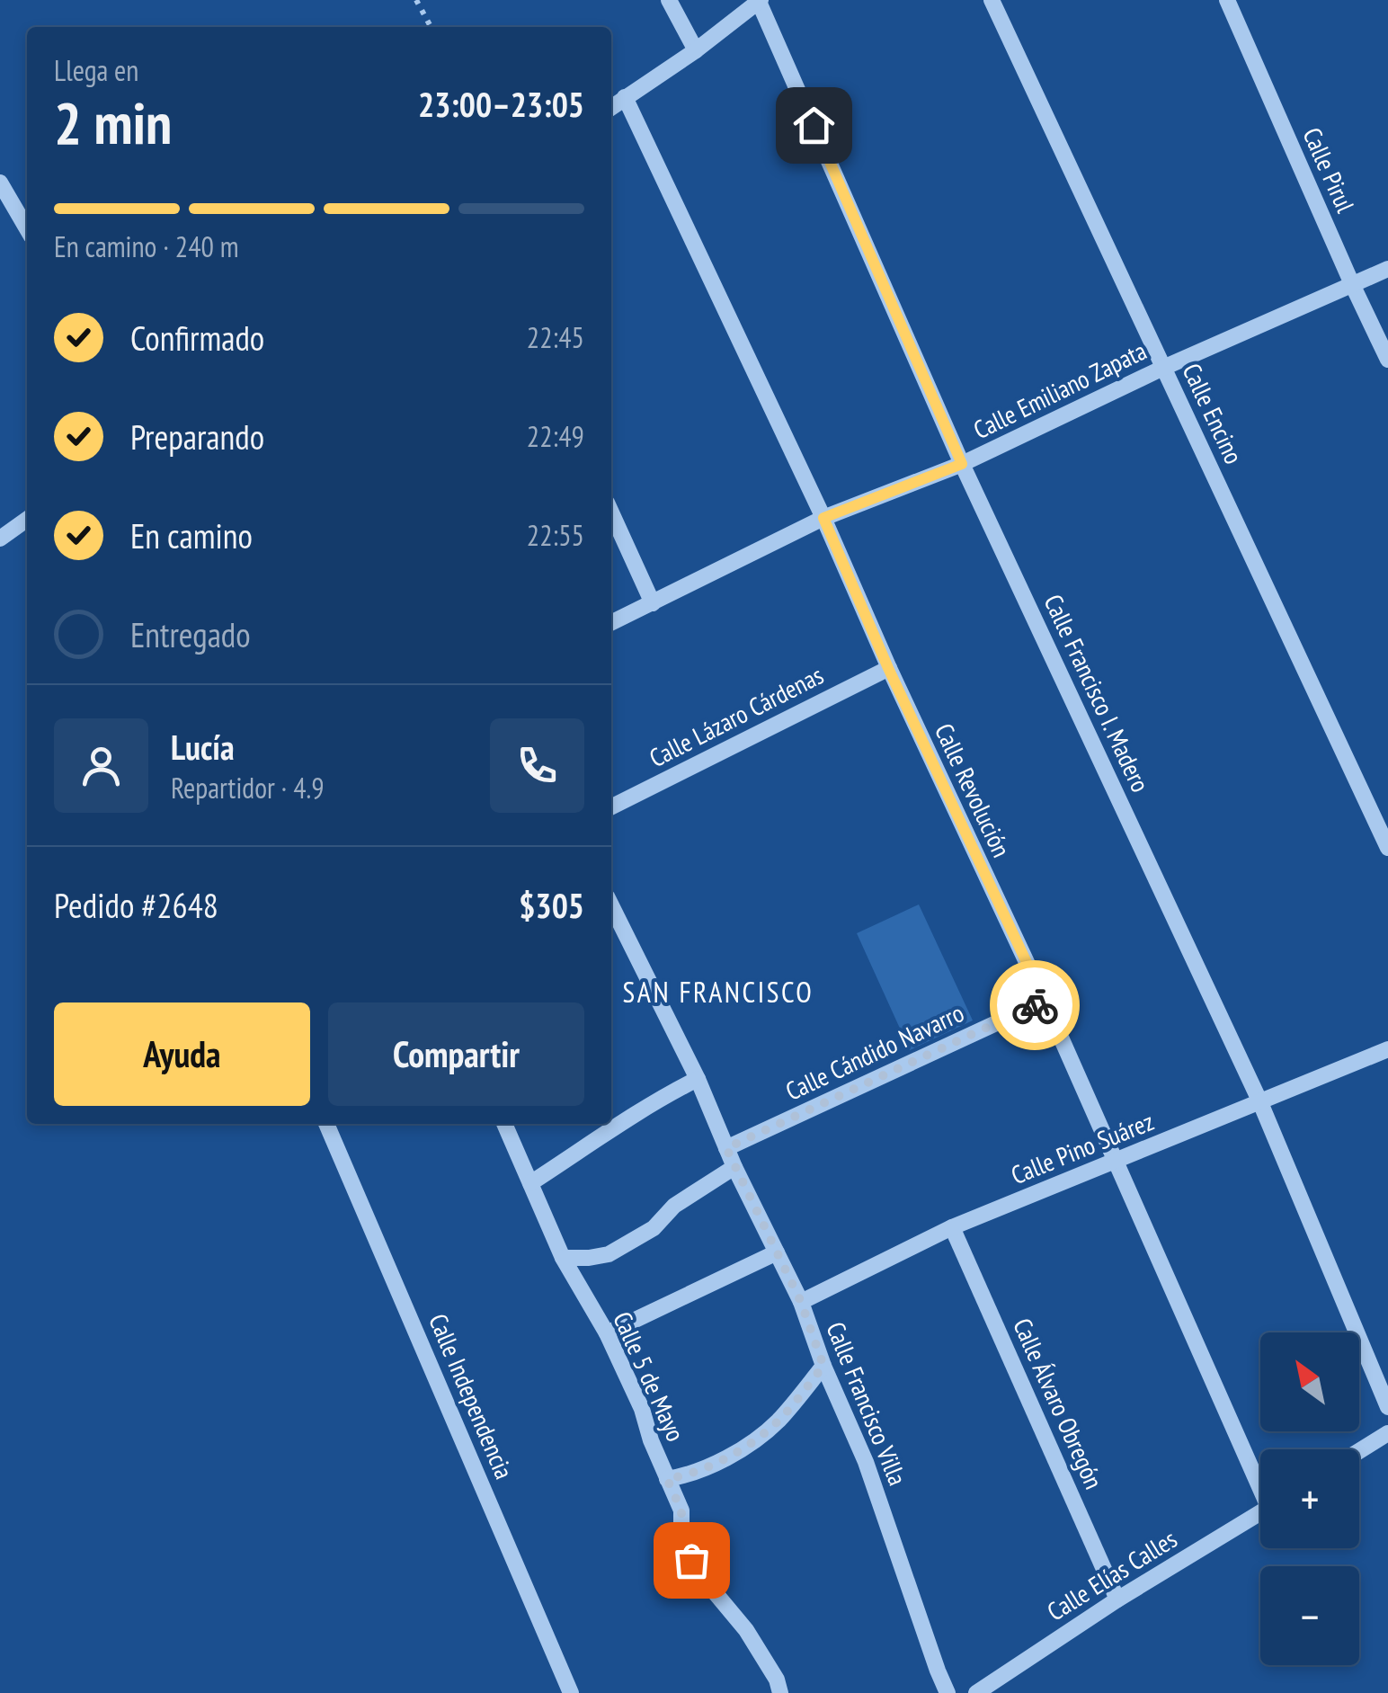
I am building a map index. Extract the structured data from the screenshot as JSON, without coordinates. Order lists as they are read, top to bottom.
{
  "streets": {
    "street": [
      "Calle Pirul",
      "Calle Emiliano Zapata",
      "Calle Encino",
      "Calle Francisco I. Madero",
      "Calle Lázaro Cárdenas",
      "Calle Revolución",
      "Calle Cándido Navarro",
      "Calle Pino Suárez",
      "Calle 5 de Mayo",
      "Calle Independencia",
      "Calle Francisco Villa",
      "Calle Álvaro Obregón",
      "Calle Elías Calles"
    ]
  },
  "crossings": [
    ["Calle Pirul", "Calle Emiliano Zapata"],
    ["Calle Emiliano Zapata", "Calle Encino"],
    ["Calle Emiliano Zapata", "Calle Francisco I. Madero"],
    ["Calle Emiliano Zapata", "Calle Revolución"],
    ["Calle Francisco I. Madero", "Calle Pino Suárez"],
    ["Calle Lázaro Cárdenas", "Calle Revolución"],
    ["Calle Revolución", "Calle Cándido Navarro"],
    ["Calle Revolución", "Calle Pino Suárez"],
    ["Calle Cándido Navarro", "Calle Francisco Villa"],
    ["Calle Pino Suárez", "Calle Francisco Villa"],
    ["Calle Pino Suárez", "Calle Álvaro Obregón"],
    ["Calle Álvaro Obregón", "Calle Elías Calles"]
  ],
  "districts": ["SAN FRANCISCO"],
  "north": "top left",
  "page": {
    "heading": ["2 min", "Llega en", "23:00–23:05"],
    "panel": [
      "Lucía",
      "Repartidor · 4.9",
      "Pedido #2648",
      "$305"
    ],
    "bar": "En camino · 240 m",
    "list": [
      ["Confirmado", "22:45"],
      ["Preparando", "22:49"],
      ["En camino", "22:55"],
      "Entregado"
    ],
    "buttons": ["Ayuda", "Compartir"],
    "map_buttons": ["+", "−"]
  }
}
